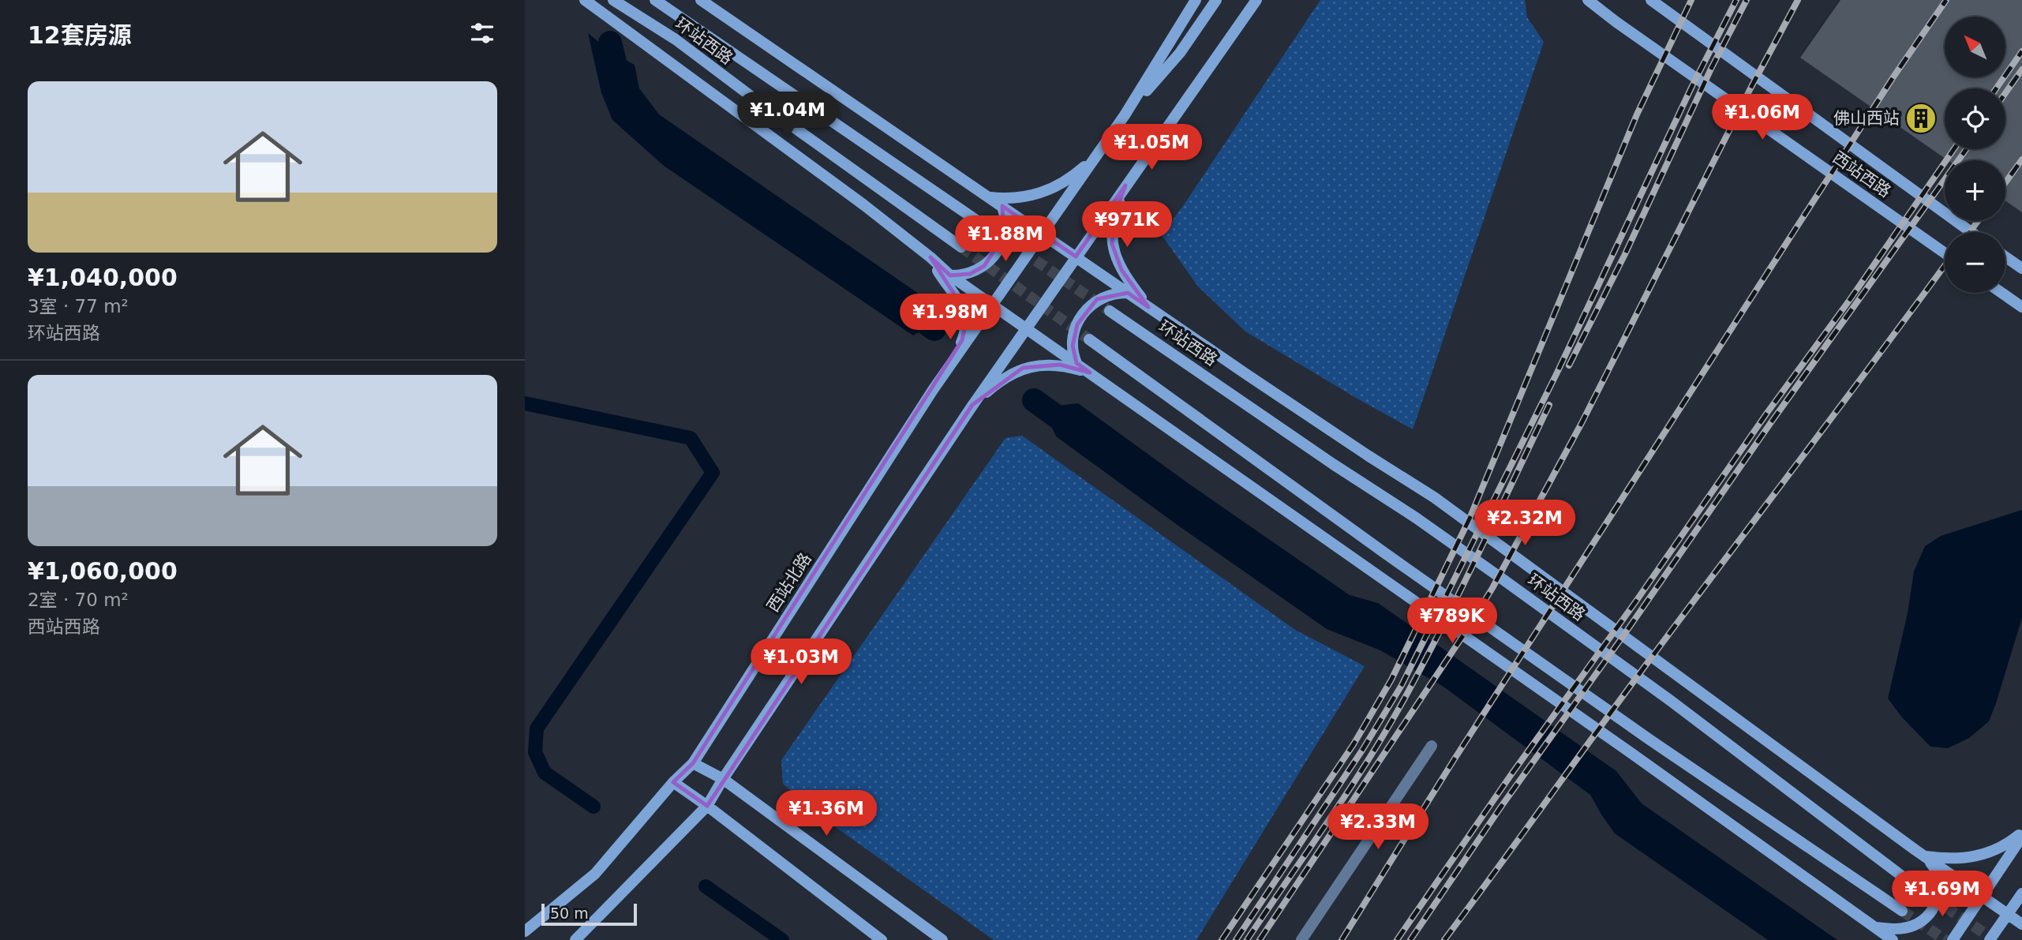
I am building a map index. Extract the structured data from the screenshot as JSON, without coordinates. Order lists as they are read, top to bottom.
{
  "streets": {
    "main road": ["环站西路", "西站西路", "西站北路"]
  },
  "places": {
    "building": ["佛山西站"]
  },
  "scale_bar": "50 m",
  "north": "top left",
  "page": {
    "heading": "12套房源",
    "map_buttons": ["+", "−"],
    "list": [
      {
        "name": "¥1,040,000",
        "note": "3室 · 77 m² · 环站西路"
      },
      {
        "name": "¥1,060,000",
        "note": "2室 · 70 m² · 西站西路"
      }
    ],
    "price": [
      "¥1.04M",
      "¥1.06M",
      "¥1.05M",
      "¥971K",
      "¥1.88M",
      "¥1.98M",
      "¥2.32M",
      "¥789K",
      "¥1.03M",
      "¥1.36M",
      "¥2.33M",
      "¥1.69M"
    ],
    "scale": "50 m"
  }
}
